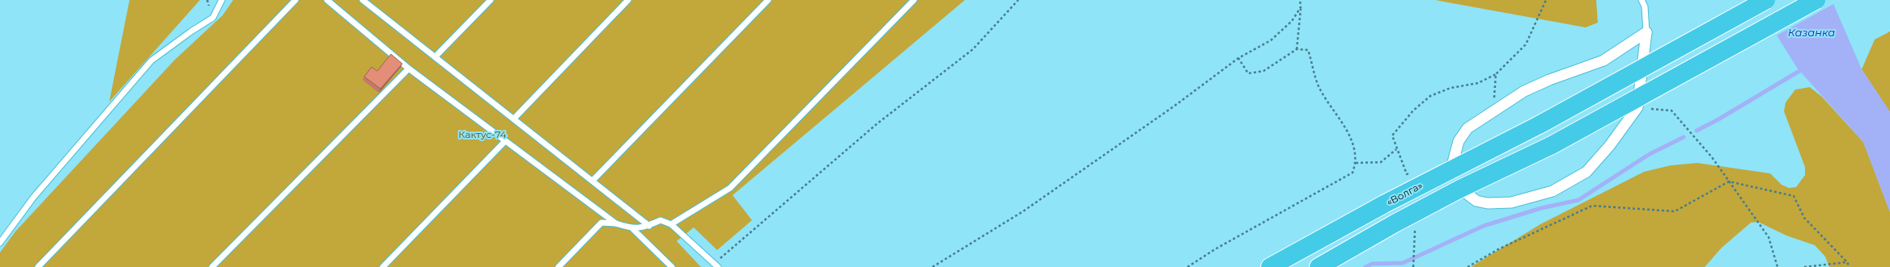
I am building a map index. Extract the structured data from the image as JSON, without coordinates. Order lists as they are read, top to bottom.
{
  "streets": {
    "highway": ["«Волга»"]
  },
  "water": ["Казанка"],
  "parks": ["Кактус-74"]
}
